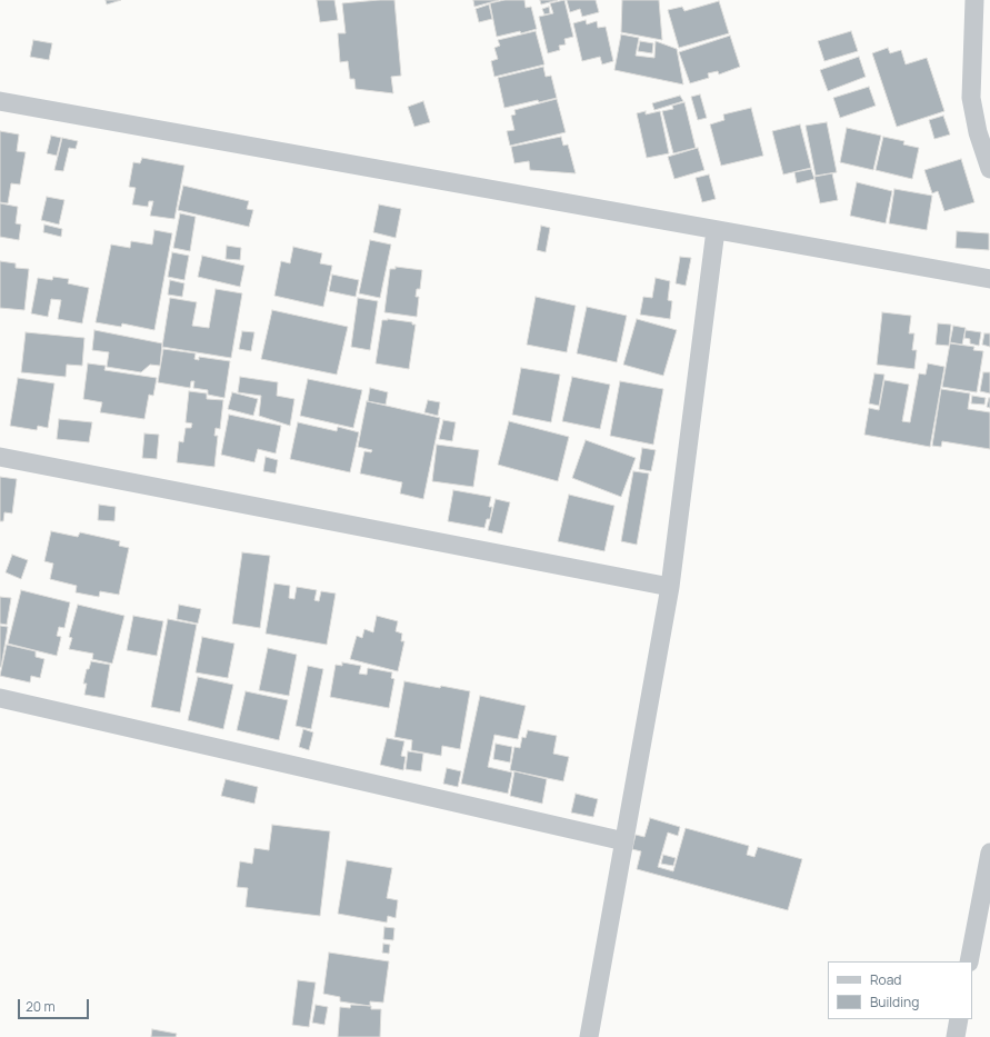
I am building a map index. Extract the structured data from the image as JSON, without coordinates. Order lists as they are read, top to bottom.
{
  "legend": ["Road", "Building"],
  "scale_bar": "20 m"
}
